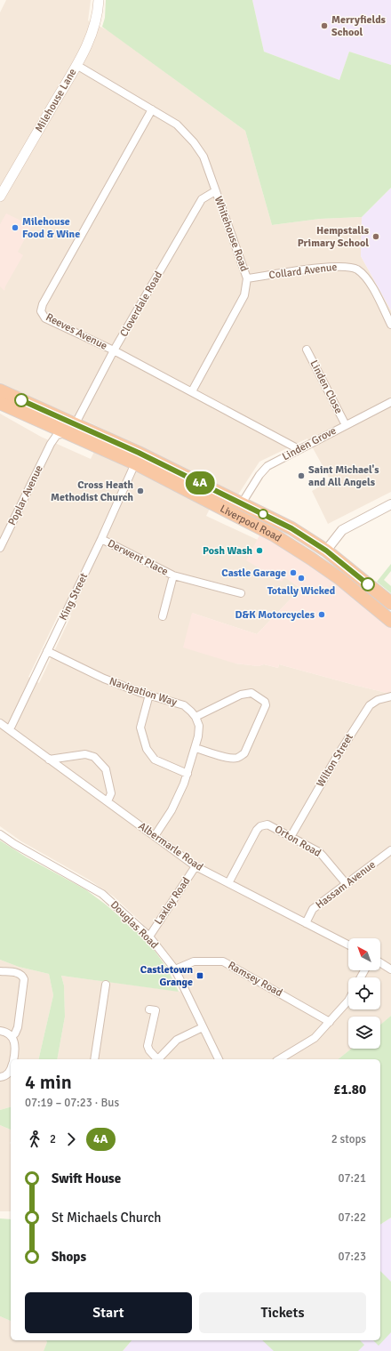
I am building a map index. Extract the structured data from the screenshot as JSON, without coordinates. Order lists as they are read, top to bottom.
{
  "streets": {
    "highway": ["Liverpool Road"],
    "main road": ["Milehouse Lane"],
    "street": [
      "Whitehouse Road",
      "Collard Avenue",
      "Cloverdale Road",
      "Reeves Avenue",
      "Linden Close",
      "Linden Grove",
      "Poplar Avenue",
      "Derwent Place",
      "King Street",
      "Navigation Way",
      "Wilton Street",
      "Orton Road",
      "Albermarle Road",
      "Hassam Avenue",
      "Laxley Road",
      "Douglas Road",
      "Ramsey Road"
    ]
  },
  "crossings": [
    ["Milehouse Lane", "Whitehouse Road"],
    ["Whitehouse Road", "Collard Avenue"],
    ["Whitehouse Road", "Cloverdale Road"],
    ["Whitehouse Road", "Reeves Avenue"],
    ["Cloverdale Road", "Reeves Avenue"],
    ["Cloverdale Road", "Poplar Avenue"],
    ["Cloverdale Road", "Liverpool Road"],
    ["Reeves Avenue", "Linden Grove"],
    ["Linden Close", "Linden Grove"],
    ["Linden Grove", "Liverpool Road"],
    ["Poplar Avenue", "Liverpool Road"],
    ["Liverpool Road", "King Street"],
    ["Derwent Place", "King Street"],
    ["King Street", "Navigation Way"],
    ["King Street", "Albermarle Road"],
    ["Wilton Street", "Orton Road"],
    ["Orton Road", "Albermarle Road"],
    ["Orton Road", "Hassam Avenue"],
    ["Albermarle Road", "Hassam Avenue"],
    ["Albermarle Road", "Laxley Road"],
    ["Laxley Road", "Douglas Road"],
    ["Douglas Road", "Ramsey Road"]
  ],
  "places": {
    "other": [
      "Merryfields School",
      "Milehouse Food & Wine",
      "Hempstalls Primary School",
      "Saint Michael's and All Angels",
      "Cross Heath Methodist Church",
      "Posh Wash",
      "Castle Garage",
      "Totally Wicked",
      "D&K Motorcycles"
    ],
    "transit": ["Castletown Grange"]
  },
  "lines": ["bus line 4A"],
  "north": "top left",
  "page": {
    "on_map": "4A",
    "heading": ["4 min", "07:19 – 07:23 · Bus", "£1.80"],
    "legs": ["2", "4A", "2 stops"],
    "list": [
      {
        "name": "Swift House",
        "value": "07:21"
      },
      {
        "name": "St Michaels Church",
        "value": "07:22"
      },
      {
        "name": "Shops",
        "value": "07:23"
      }
    ],
    "buttons": ["Start", "Tickets"]
  }
}
